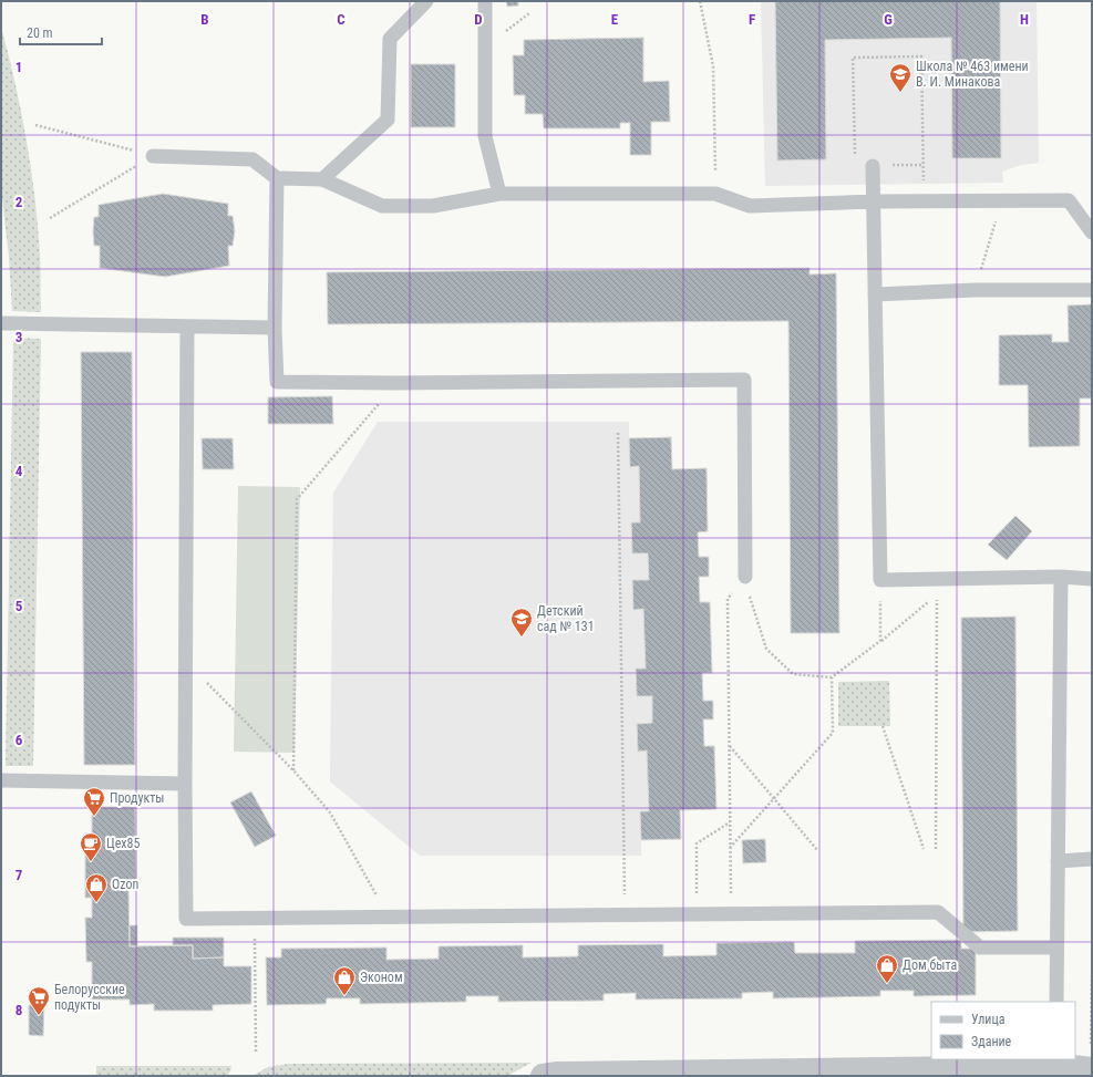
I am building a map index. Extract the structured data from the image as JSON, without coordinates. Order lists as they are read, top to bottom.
{
  "places": {
    "school or university": ["Школа № 463 имени В. И. Минакова", "Детский сад № 131"],
    "supermarket": ["Продукты", "Белорусские подукты"],
    "cafe": ["Цех85"],
    "shop": ["Ozon", "Дом быта", "Эконом"]
  },
  "legend": ["Улица", "Здание"],
  "scale_bar": "20 m",
  "grid": {
    "columns": [
      "B",
      "C",
      "D",
      "E",
      "F",
      "G",
      "H"
    ],
    "rows": [
      "1",
      "2",
      "3",
      "4",
      "5",
      "6",
      "7",
      "8"
    ]
  }
}
